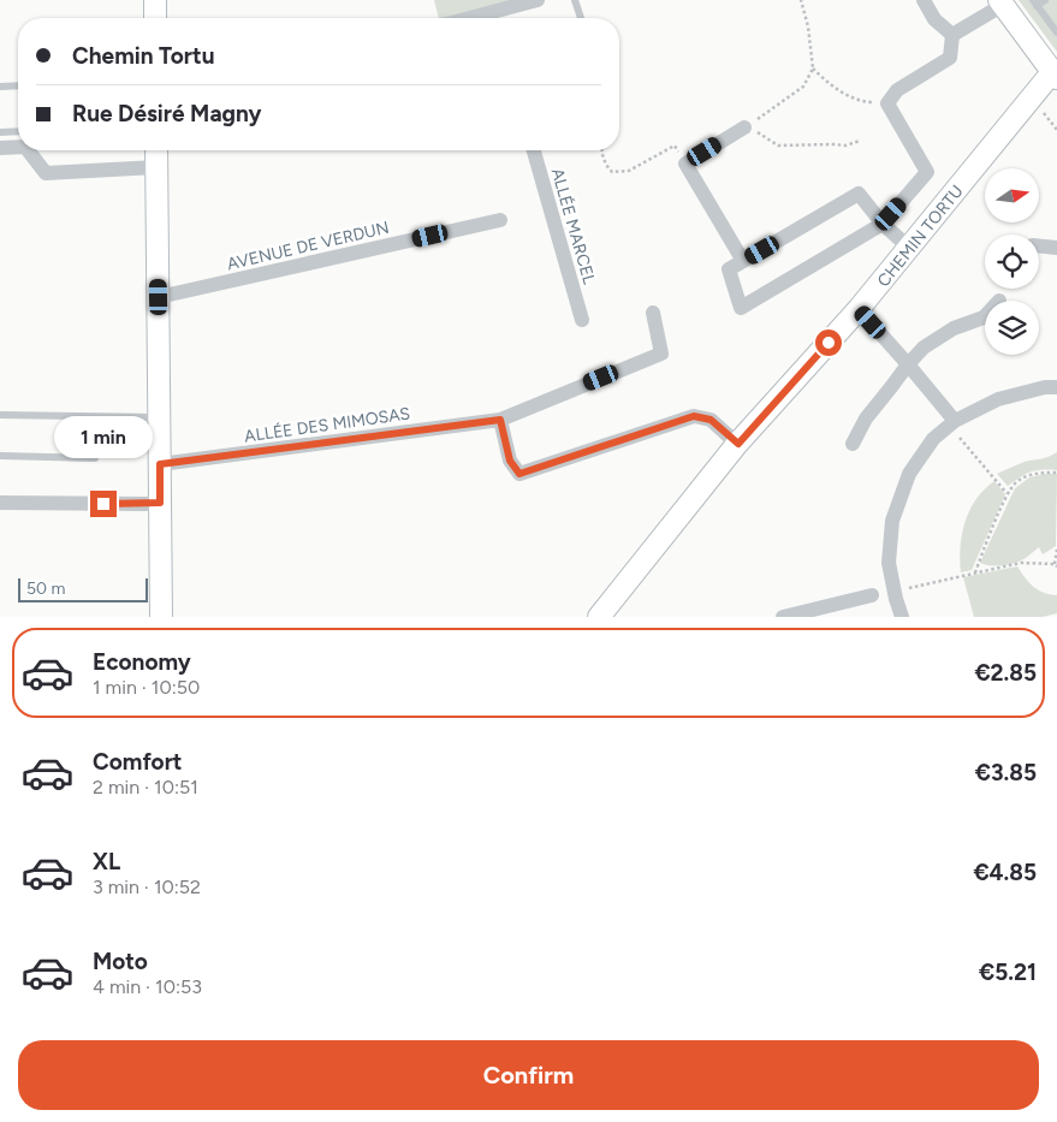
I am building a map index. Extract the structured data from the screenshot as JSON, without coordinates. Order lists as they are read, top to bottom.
{
  "streets": {
    "street": [
      "ALLÉE MARCEL",
      "CHEMIN TORTU",
      "AVENUE DE VERDUN",
      "ALLÉE DES MIMOSAS"
    ]
  },
  "scale_bar": "50 m",
  "north": "right",
  "page": {
    "banner": ["Chemin Tortu", "Rue Désiré Magny"],
    "bubble": "1 min",
    "scale": "50 m",
    "list": [
      {
        "name": "Economy",
        "note": "1 min · 10:50",
        "value": "€2.85"
      },
      {
        "name": "Comfort",
        "note": "2 min · 10:51",
        "value": "€3.85"
      },
      {
        "name": "XL",
        "note": "3 min · 10:52",
        "value": "€4.85"
      },
      {
        "name": "Moto",
        "note": "4 min · 10:53",
        "value": "€5.21"
      }
    ],
    "buttons": "Confirm"
  }
}
